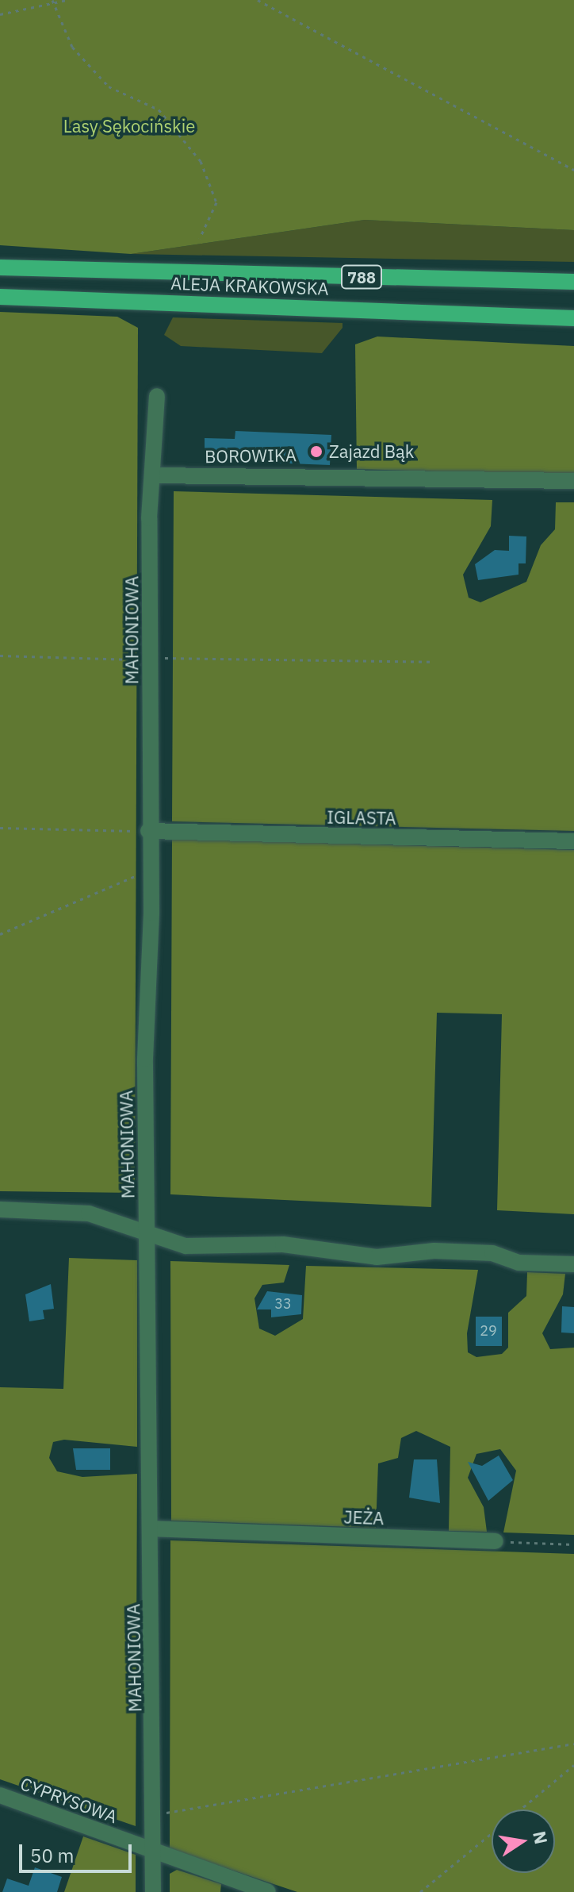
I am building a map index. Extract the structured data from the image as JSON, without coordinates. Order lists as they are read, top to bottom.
{
  "streets": {
    "main road": ["788", "ALEJA KRAKOWSKA"],
    "street": [
      "BOROWIKA",
      "MAHONIOWA",
      "IGLASTA",
      "JEŻA",
      "CYPRYSOWA"
    ]
  },
  "crossings": [
    ["BOROWIKA", "MAHONIOWA"],
    ["MAHONIOWA", "IGLASTA"],
    ["MAHONIOWA", "JEŻA"],
    ["MAHONIOWA", "CYPRYSOWA"]
  ],
  "parks": ["Lasy Sękocińskie"],
  "places": ["Zajazd Bąk"],
  "house_numbers": ["33", "29"],
  "scale_bar": "50 m",
  "north": "right"
}
